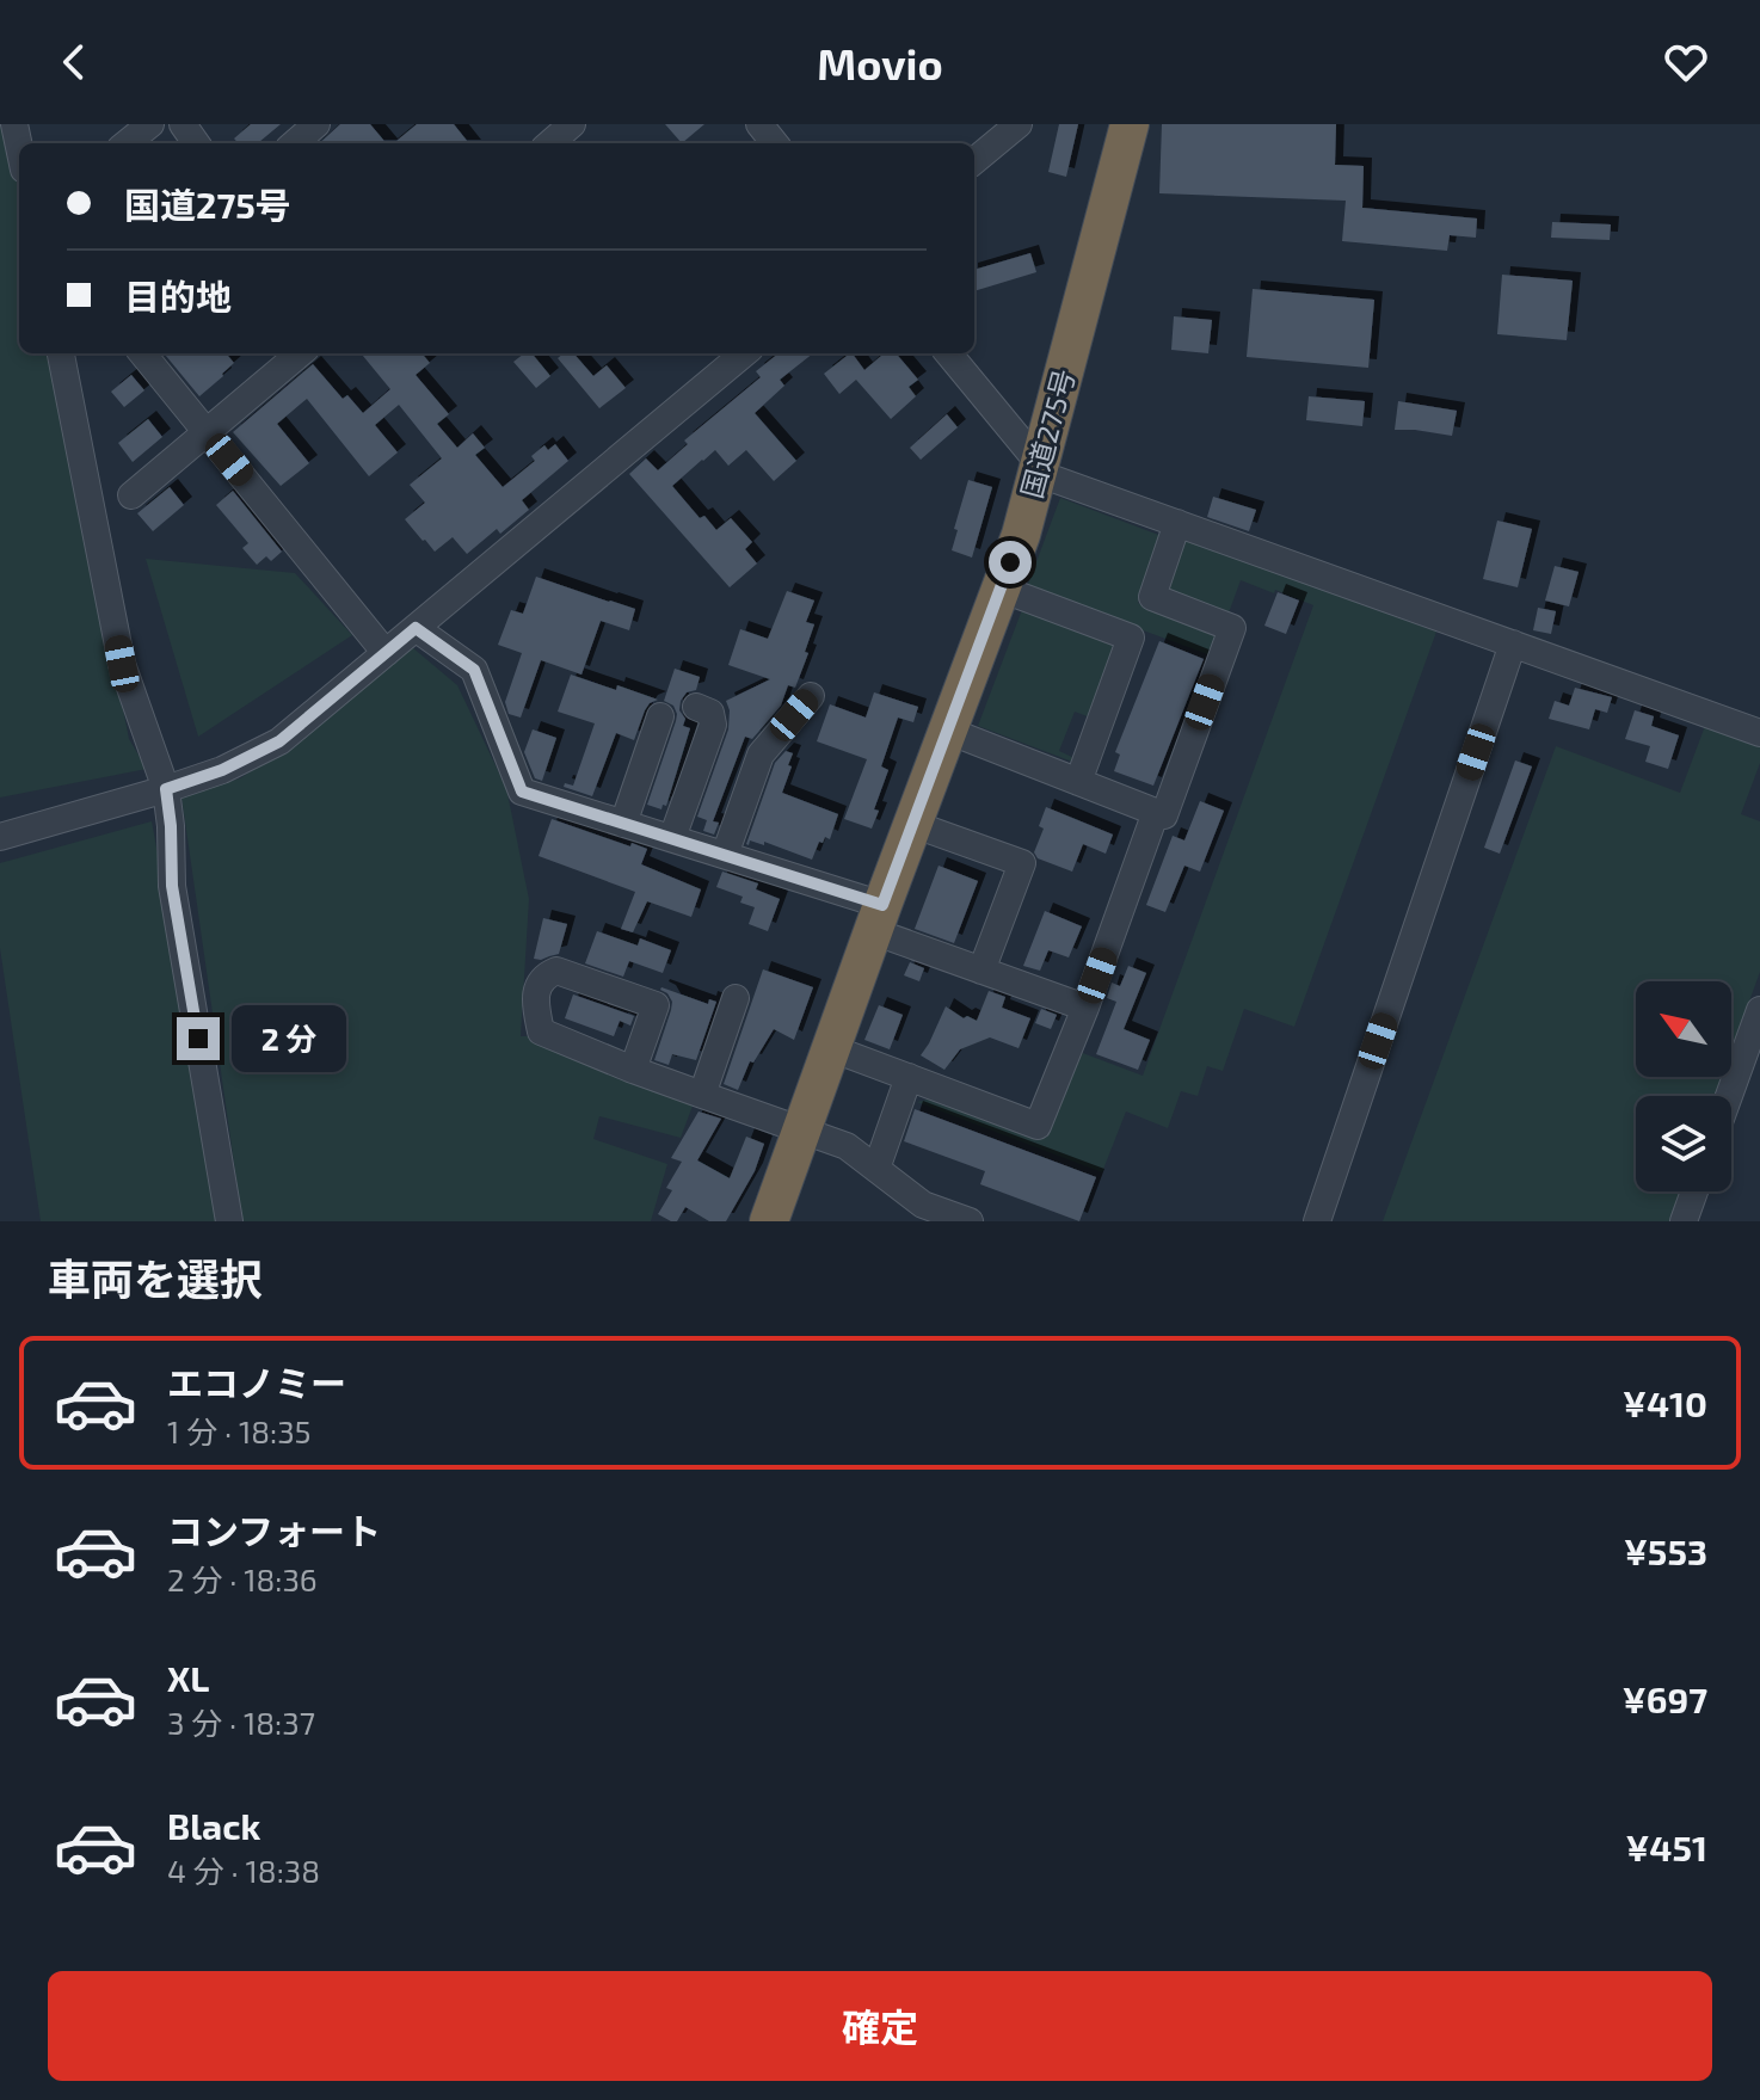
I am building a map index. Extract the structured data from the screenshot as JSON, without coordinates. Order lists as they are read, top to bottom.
{
  "streets": {
    "highway": ["国道275号"]
  },
  "north": "top left",
  "page": {
    "header": "Movio",
    "banner": ["国道275号", "目的地"],
    "bubble": "2 分",
    "heading": "車両を選択",
    "list": [
      {
        "name": "エコノミー",
        "note": "1 分 · 18:35",
        "value": "¥410"
      },
      {
        "name": "コンフォート",
        "note": "2 分 · 18:36",
        "value": "¥553"
      },
      {
        "name": "XL",
        "note": "3 分 · 18:37",
        "value": "¥697"
      },
      {
        "name": "Black",
        "note": "4 分 · 18:38",
        "value": "¥451"
      }
    ],
    "buttons": "確定"
  }
}
